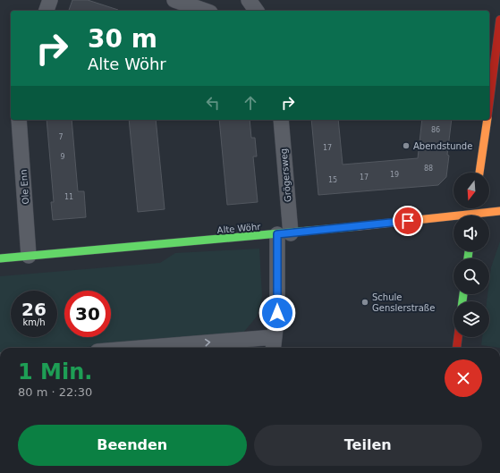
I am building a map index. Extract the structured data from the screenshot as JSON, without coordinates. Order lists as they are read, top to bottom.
{
  "streets": {
    "street": ["Grögersweg", "Ole Enn", "Alte Wöhr"]
  },
  "crossings": [
    ["Grögersweg", "Alte Wöhr"],
    ["Ole Enn", "Alte Wöhr"]
  ],
  "places": ["Abendstunde", "Schule Genslerstraße"],
  "house_numbers": [
    "86",
    "7",
    "17",
    "9",
    "88",
    "19",
    "17",
    "15",
    "11"
  ],
  "north": "bottom",
  "page": {
    "turn": ["30 m", "Alte Wöhr"],
    "speed": "26 km/h",
    "limit": "30",
    "heading": ["1 Min.", "80 m · 22:30"],
    "buttons": ["Beenden", "Teilen"]
  }
}
